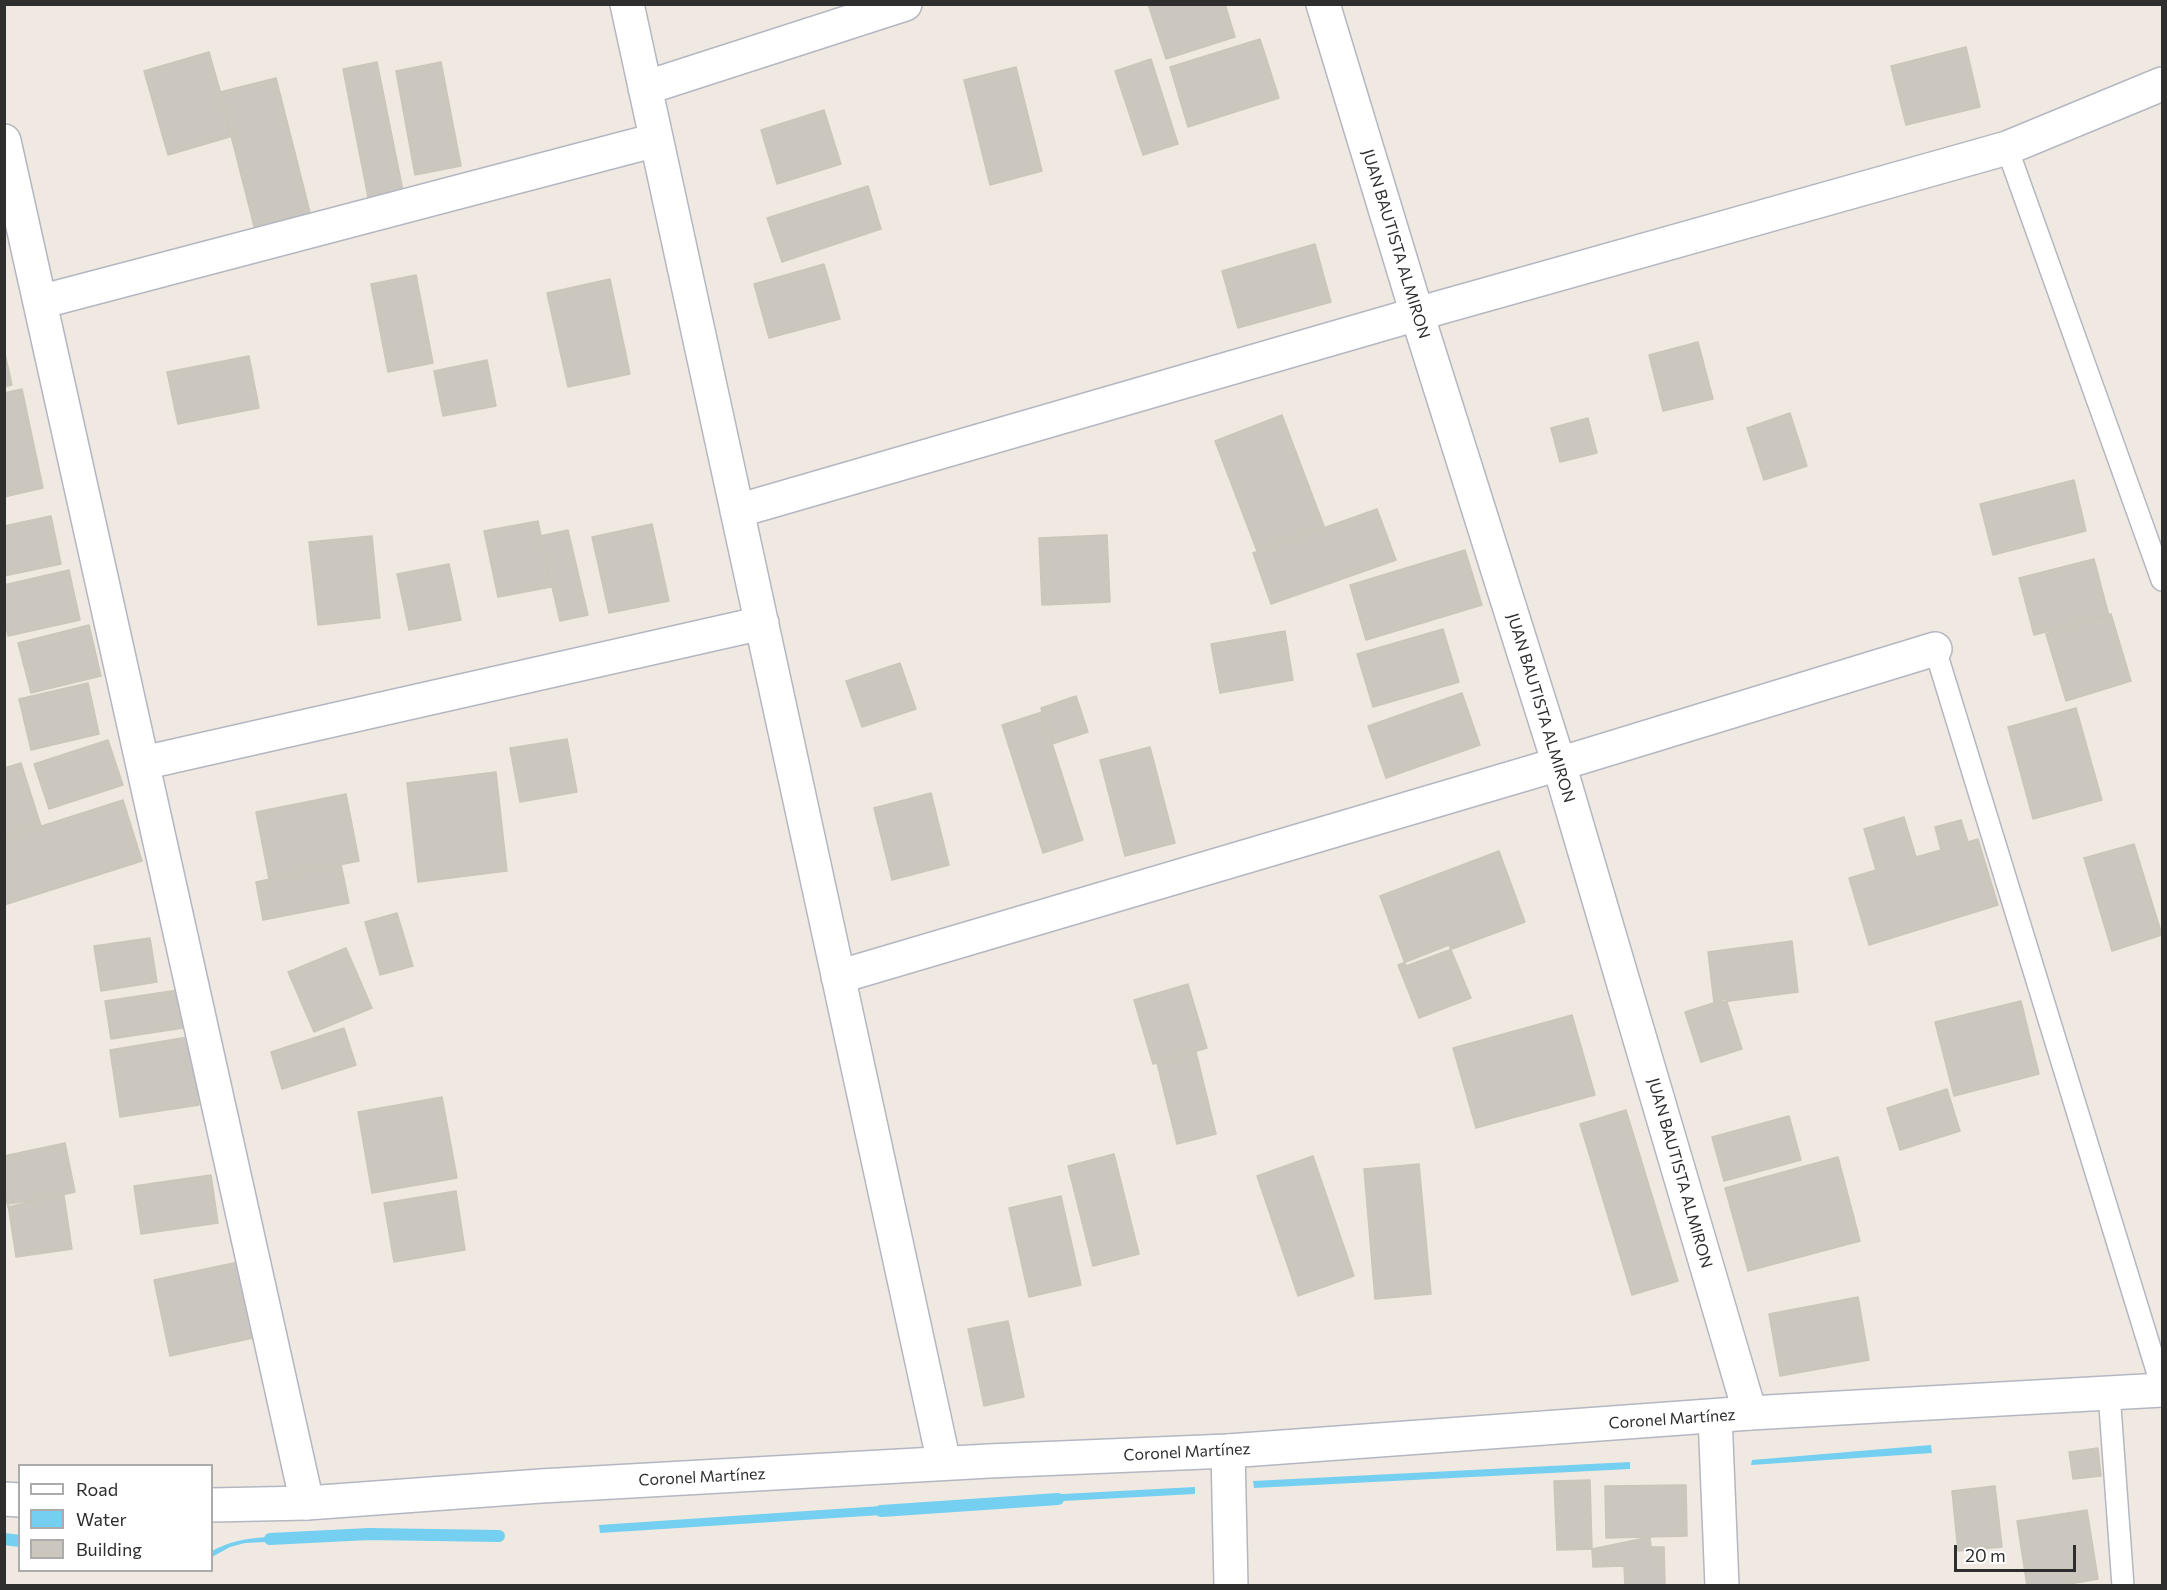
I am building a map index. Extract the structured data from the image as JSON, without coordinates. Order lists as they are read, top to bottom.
{
  "streets": {
    "street": ["JUAN BAUTISTA ALMIRON", "Coronel Martínez"]
  },
  "crossings": [
    ["JUAN BAUTISTA ALMIRON", "Coronel Martínez"]
  ],
  "legend": ["Road", "Water", "Building"],
  "scale_bar": "20 m"
}
